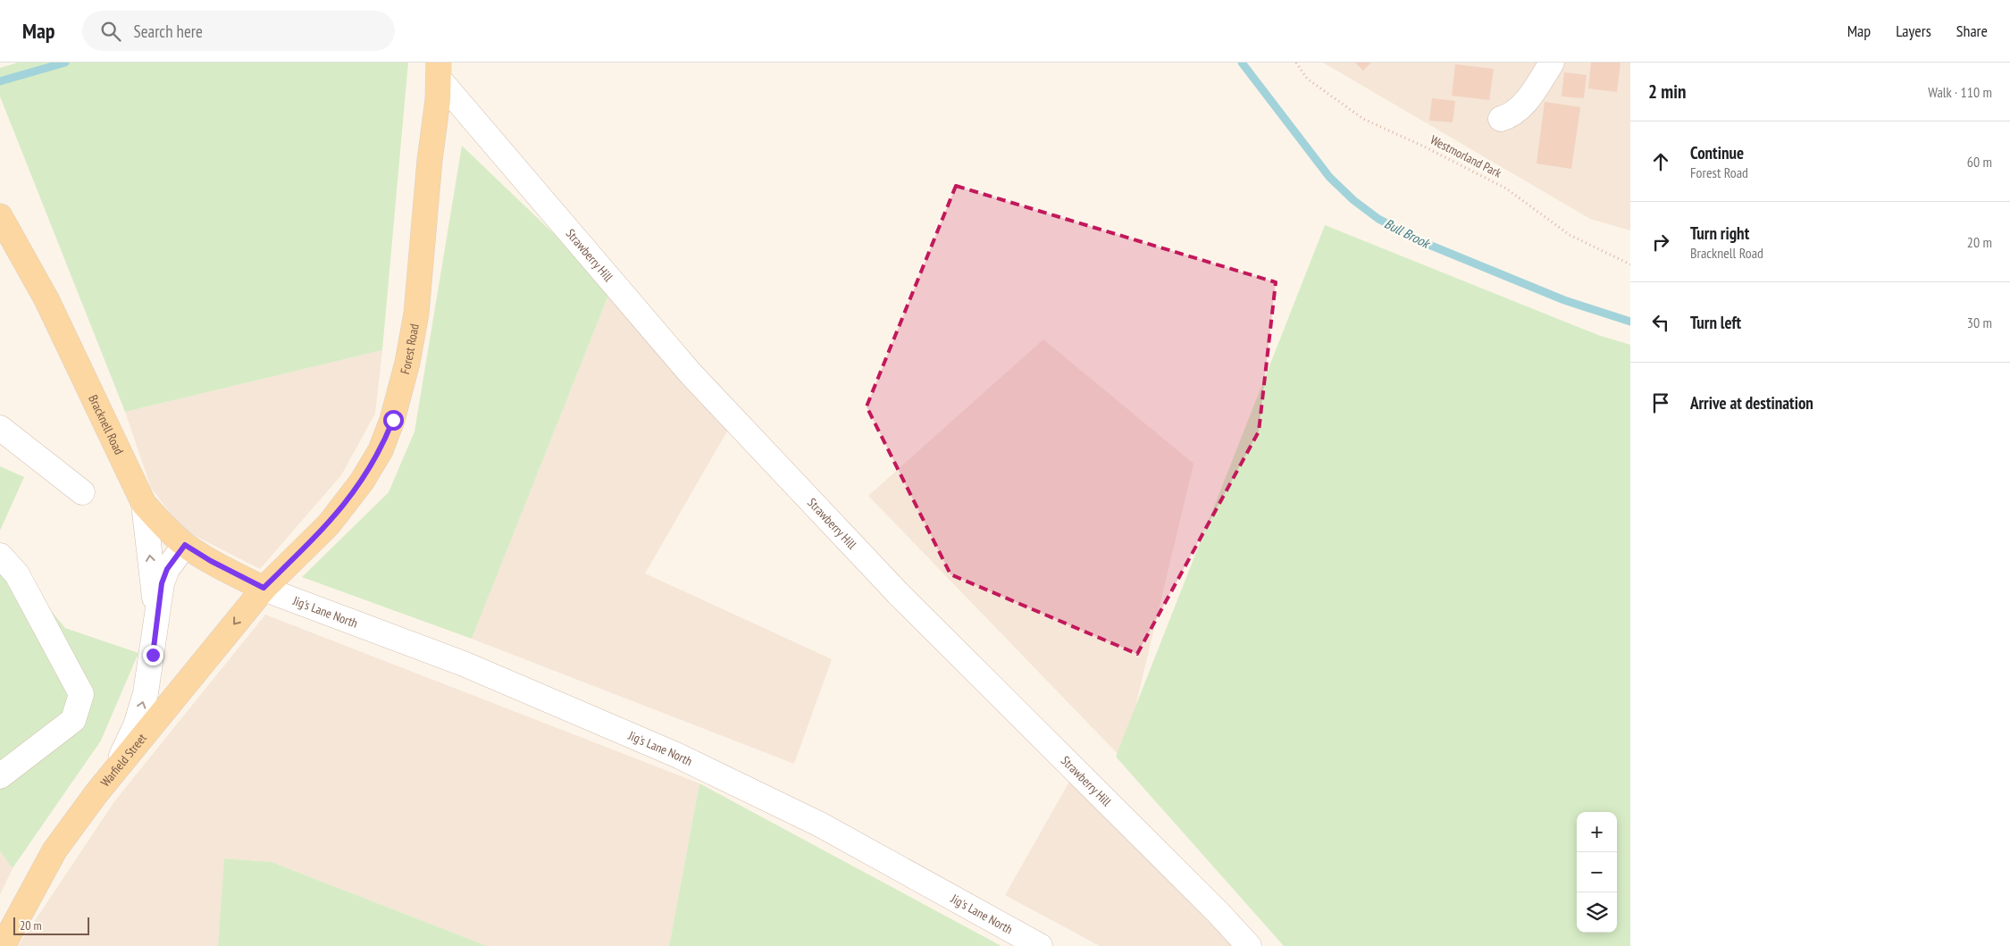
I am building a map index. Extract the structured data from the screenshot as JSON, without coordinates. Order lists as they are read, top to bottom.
{
  "streets": {
    "main road": ["Forest Road", "Bracknell Road", "Warfield Street"],
    "street": ["Strawberry Hill", "Jig's Lane North"],
    "path": ["Westmorland Park"]
  },
  "crossings": [
    ["Strawberry Hill", "Forest Road"],
    ["Forest Road", "Bracknell Road"],
    ["Forest Road", "Jig's Lane North"],
    ["Forest Road", "Warfield Street"],
    ["Bracknell Road", "Jig's Lane North"],
    ["Bracknell Road", "Warfield Street"],
    ["Jig's Lane North", "Warfield Street"]
  ],
  "one_way": ["Warfield Street"],
  "water": ["Bull Brook"],
  "scale_bar": "20 m",
  "page": {
    "header": "Map",
    "search": "Search here",
    "nav": ["Map", "Layers", "Share"],
    "heading": ["2 min", "Walk · 110 m"],
    "list": [
      ["Continue", "Forest Road", "60 m"],
      ["Turn right", "Bracknell Road", "20 m"],
      ["Turn left", "30 m"],
      "Arrive at destination"
    ],
    "map_buttons": ["+", "−"],
    "scale": "20 m"
  }
}
